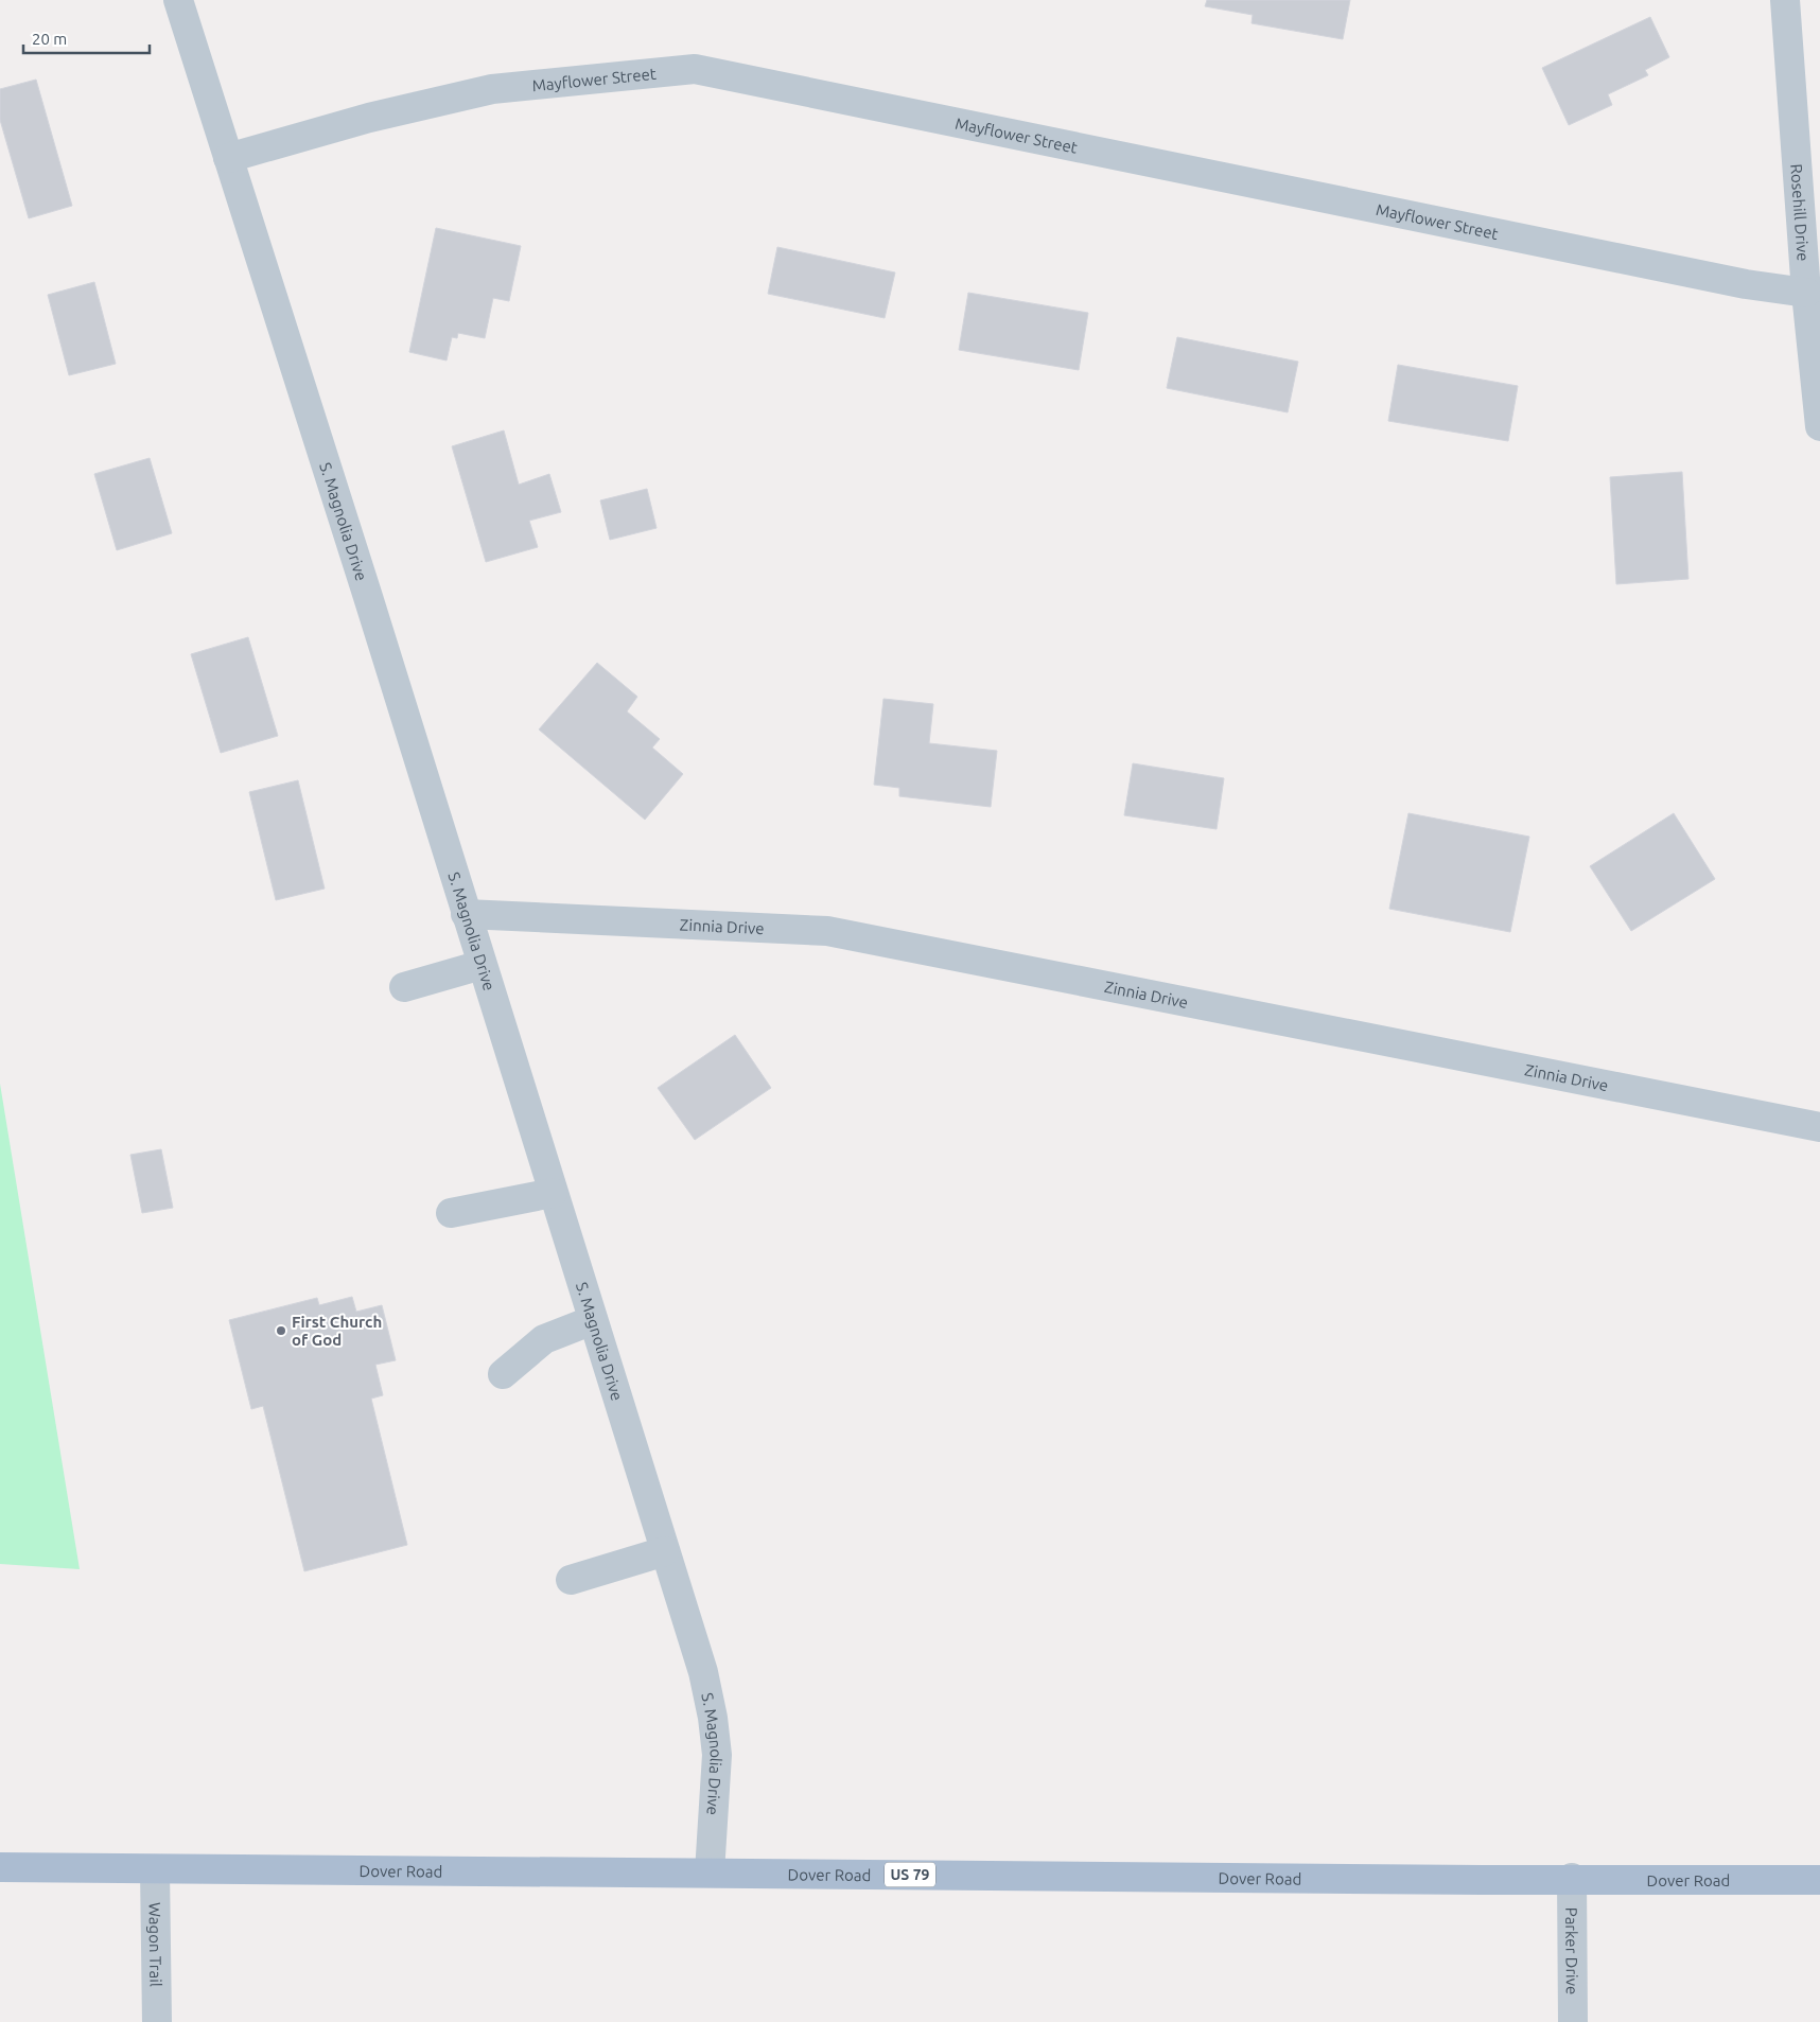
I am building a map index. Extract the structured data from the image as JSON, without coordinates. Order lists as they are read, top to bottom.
{
  "streets": {
    "main road": ["Dover Road", "US 79"],
    "street": [
      "Mayflower Street",
      "Rosehill Drive",
      "S. Magnolia Drive",
      "Zinnia Drive",
      "Wagon Trail",
      "Parker Drive"
    ]
  },
  "crossings": [
    ["Mayflower Street", "Rosehill Drive"],
    ["Mayflower Street", "S. Magnolia Drive"],
    ["S. Magnolia Drive", "Zinnia Drive"],
    ["S. Magnolia Drive", "Dover Road"],
    ["Dover Road", "Wagon Trail"],
    ["Dover Road", "Parker Drive"]
  ],
  "places": ["First Church of God"],
  "scale_bar": "20 m"
}
